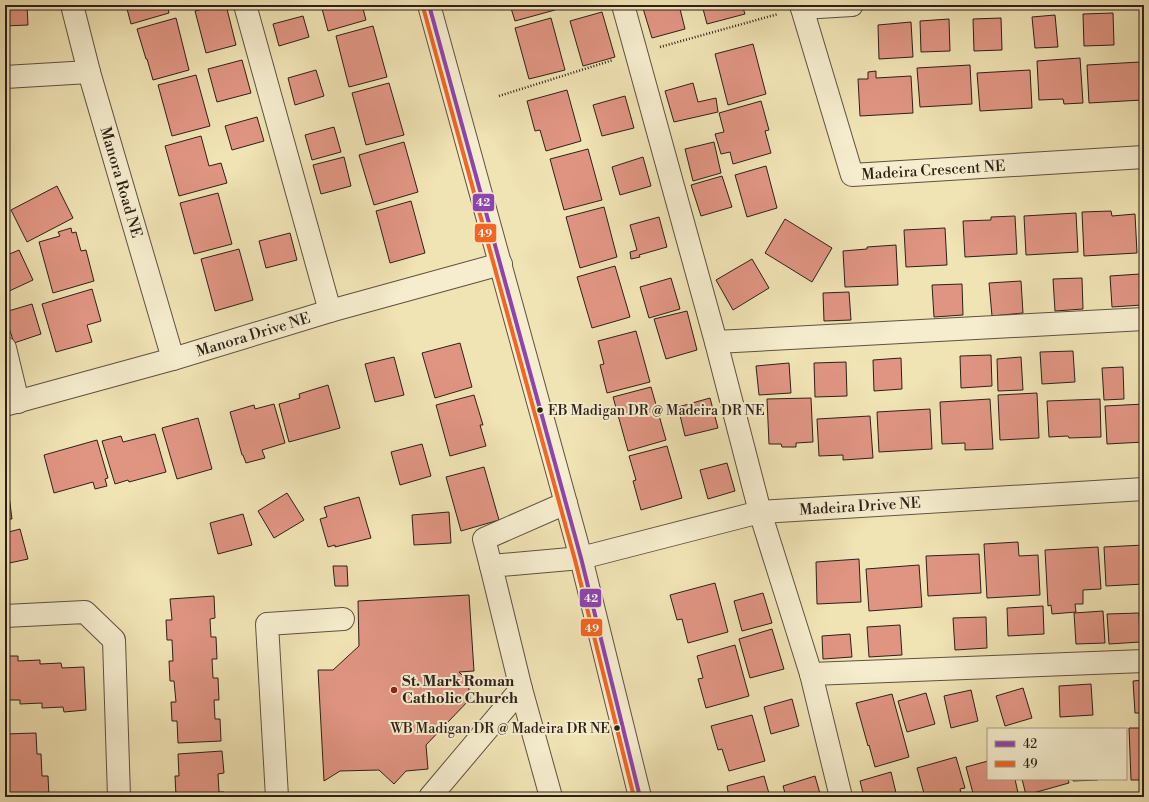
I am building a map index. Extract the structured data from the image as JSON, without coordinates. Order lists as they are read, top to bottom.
{
  "streets": {
    "street": [
      "Madeira Crescent NE",
      "Manora Road NE",
      "Manora Drive NE",
      "Madeira Drive NE"
    ]
  },
  "crossings": [
    ["Manora Road NE", "Manora Drive NE"]
  ],
  "places": ["EB Madigan DR @ Madeira DR NE", "St. Mark Roman Catholic Church", "WB Madigan DR @ Madeira DR NE"],
  "lines": ["transit line 42", "transit line 49"],
  "legend": ["42", "49"]
}
